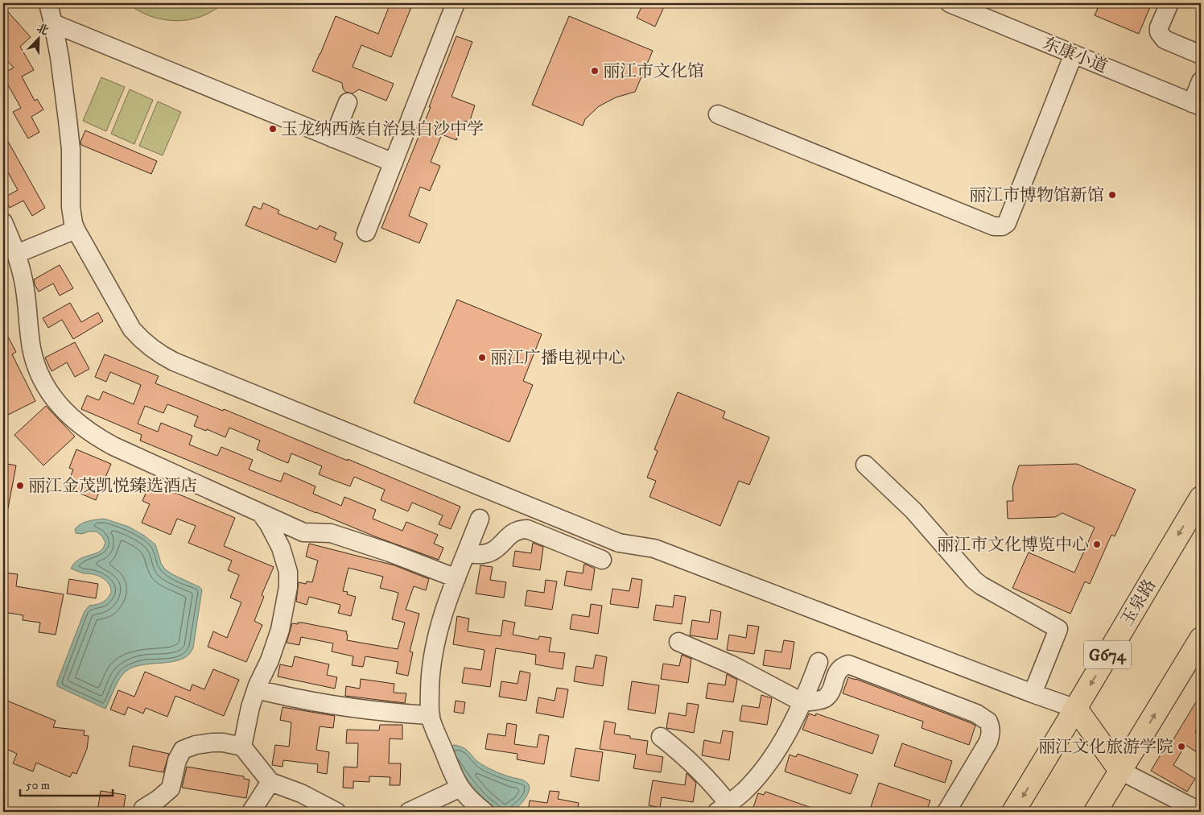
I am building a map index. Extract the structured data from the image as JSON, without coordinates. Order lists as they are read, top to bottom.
{
  "streets": {
    "highway": ["玉泉路", "G674"],
    "street": ["东康小道"]
  },
  "places": [
    "丽江市文化馆",
    "玉龙纳西族自治县白沙中学",
    "丽江市博物馆新馆",
    "丽江广播电视中心",
    "丽江金茂凯悦臻选酒店",
    "丽江市文化博览中心",
    "丽江文化旅游学院"
  ],
  "scale_bar": "50 m",
  "north": "top right"
}
